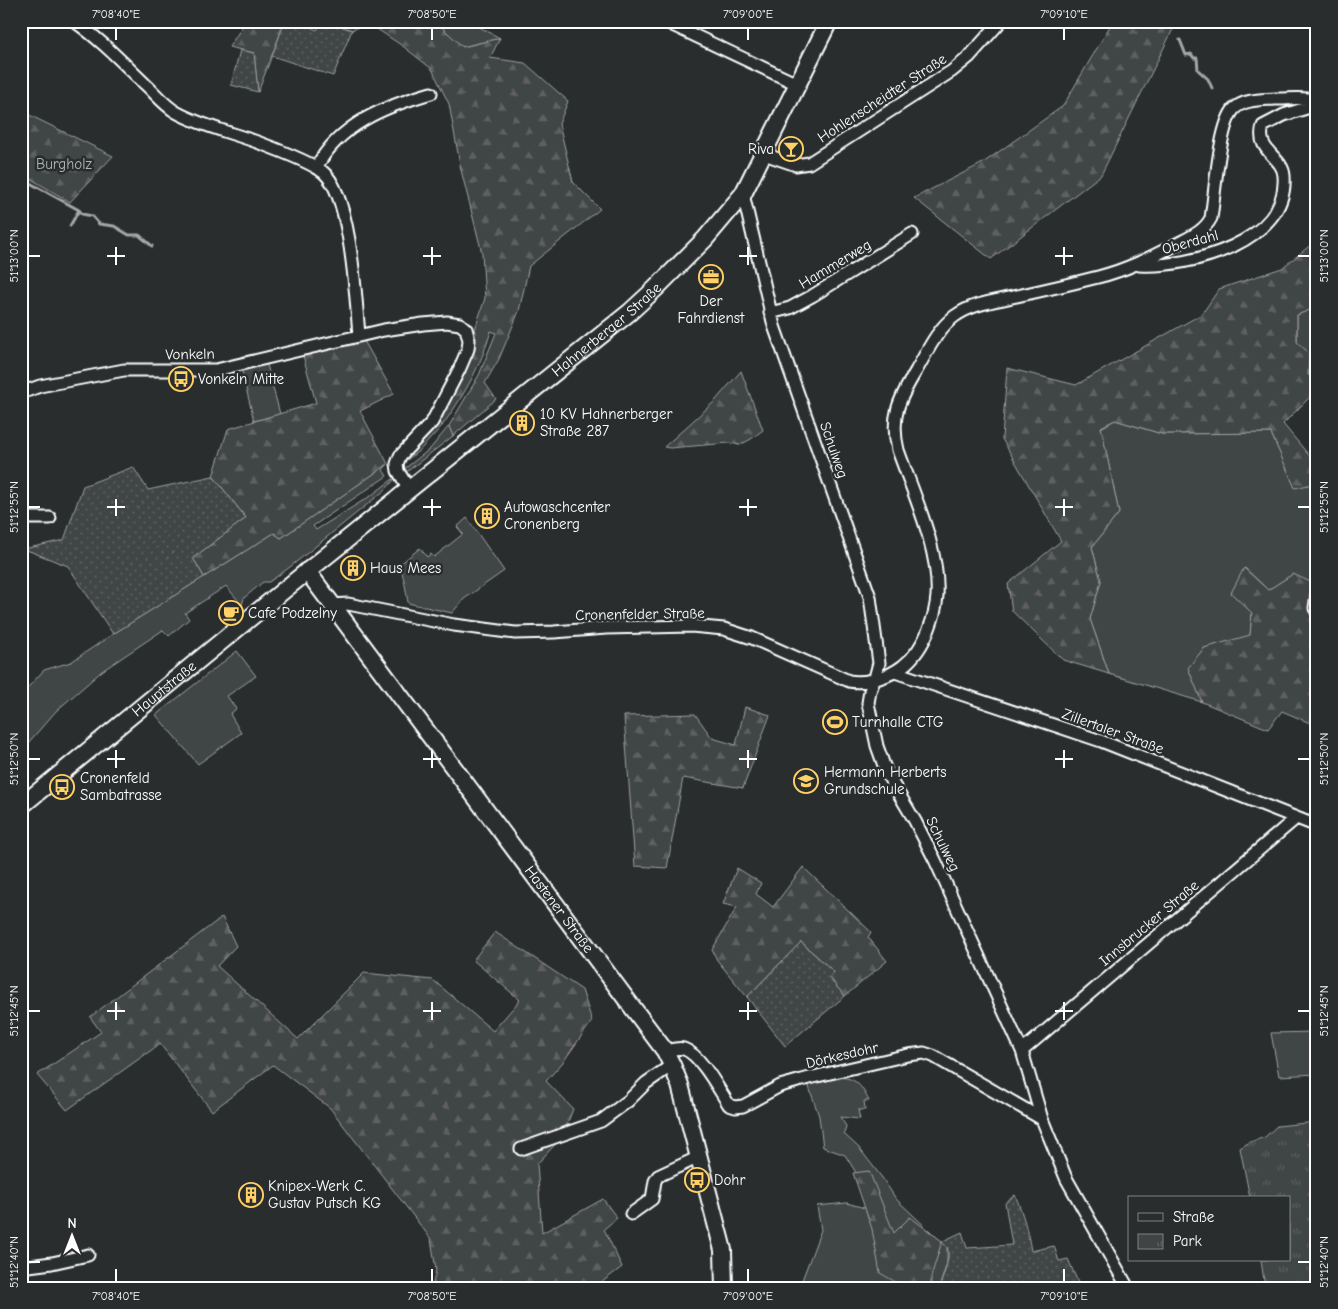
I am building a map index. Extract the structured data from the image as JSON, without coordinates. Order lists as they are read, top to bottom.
{
  "streets": {
    "main road": ["Hahnerberger Straße", "Hauptstraße", "Hastener Straße"],
    "street": [
      "Hohlenscheidter Straße",
      "Oberdahl",
      "Hammerweg",
      "Vonkeln",
      "Schulweg",
      "Cronenfelder Straße",
      "Zillertaler Straße",
      "Innsbrucker Straße",
      "Dörkesdohr"
    ]
  },
  "crossings": [
    ["Hohlenscheidter Straße", "Hahnerberger Straße"],
    ["Oberdahl", "Cronenfelder Straße"],
    ["Hammerweg", "Schulweg"],
    ["Hahnerberger Straße", "Vonkeln"],
    ["Hahnerberger Straße", "Schulweg"],
    ["Hahnerberger Straße", "Hauptstraße"],
    ["Hahnerberger Straße", "Hastener Straße"],
    ["Schulweg", "Cronenfelder Straße"],
    ["Schulweg", "Innsbrucker Straße"],
    ["Schulweg", "Dörkesdohr"],
    ["Cronenfelder Straße", "Zillertaler Straße"],
    ["Cronenfelder Straße", "Hastener Straße"],
    ["Hauptstraße", "Hastener Straße"],
    ["Zillertaler Straße", "Innsbrucker Straße"],
    ["Hastener Straße", "Dörkesdohr"]
  ],
  "parks": ["Burgholz"],
  "places": {
    "bar": ["Riva"],
    "office": ["Der Fahrdienst"],
    "bus stop": ["Vonkeln Mitte", "Cronenfeld Sambatrasse", "Dohr"],
    "building": [
      "10 KV Hahnerberger Straße 287",
      "Autowaschcenter Cronenberg",
      "Haus Mees",
      "Knipex-Werk C. Gustav Putsch KG"
    ],
    "cafe": ["Cafe Podzelny"],
    "sports": ["Turnhalle CTG"],
    "school or university": ["Hermann Herberts Grundschule"]
  },
  "legend": ["Straße", "Park"],
  "north": "top",
  "coordinates": [
    "7°08'40\"E",
    "7°08'50\"E",
    "7°09'00\"E",
    "7°09'10\"E",
    "51°13'00\"N",
    "51°12'55\"N",
    "51°12'50\"N",
    "51°12'45\"N",
    "51°12'40\"N"
  ]
}
